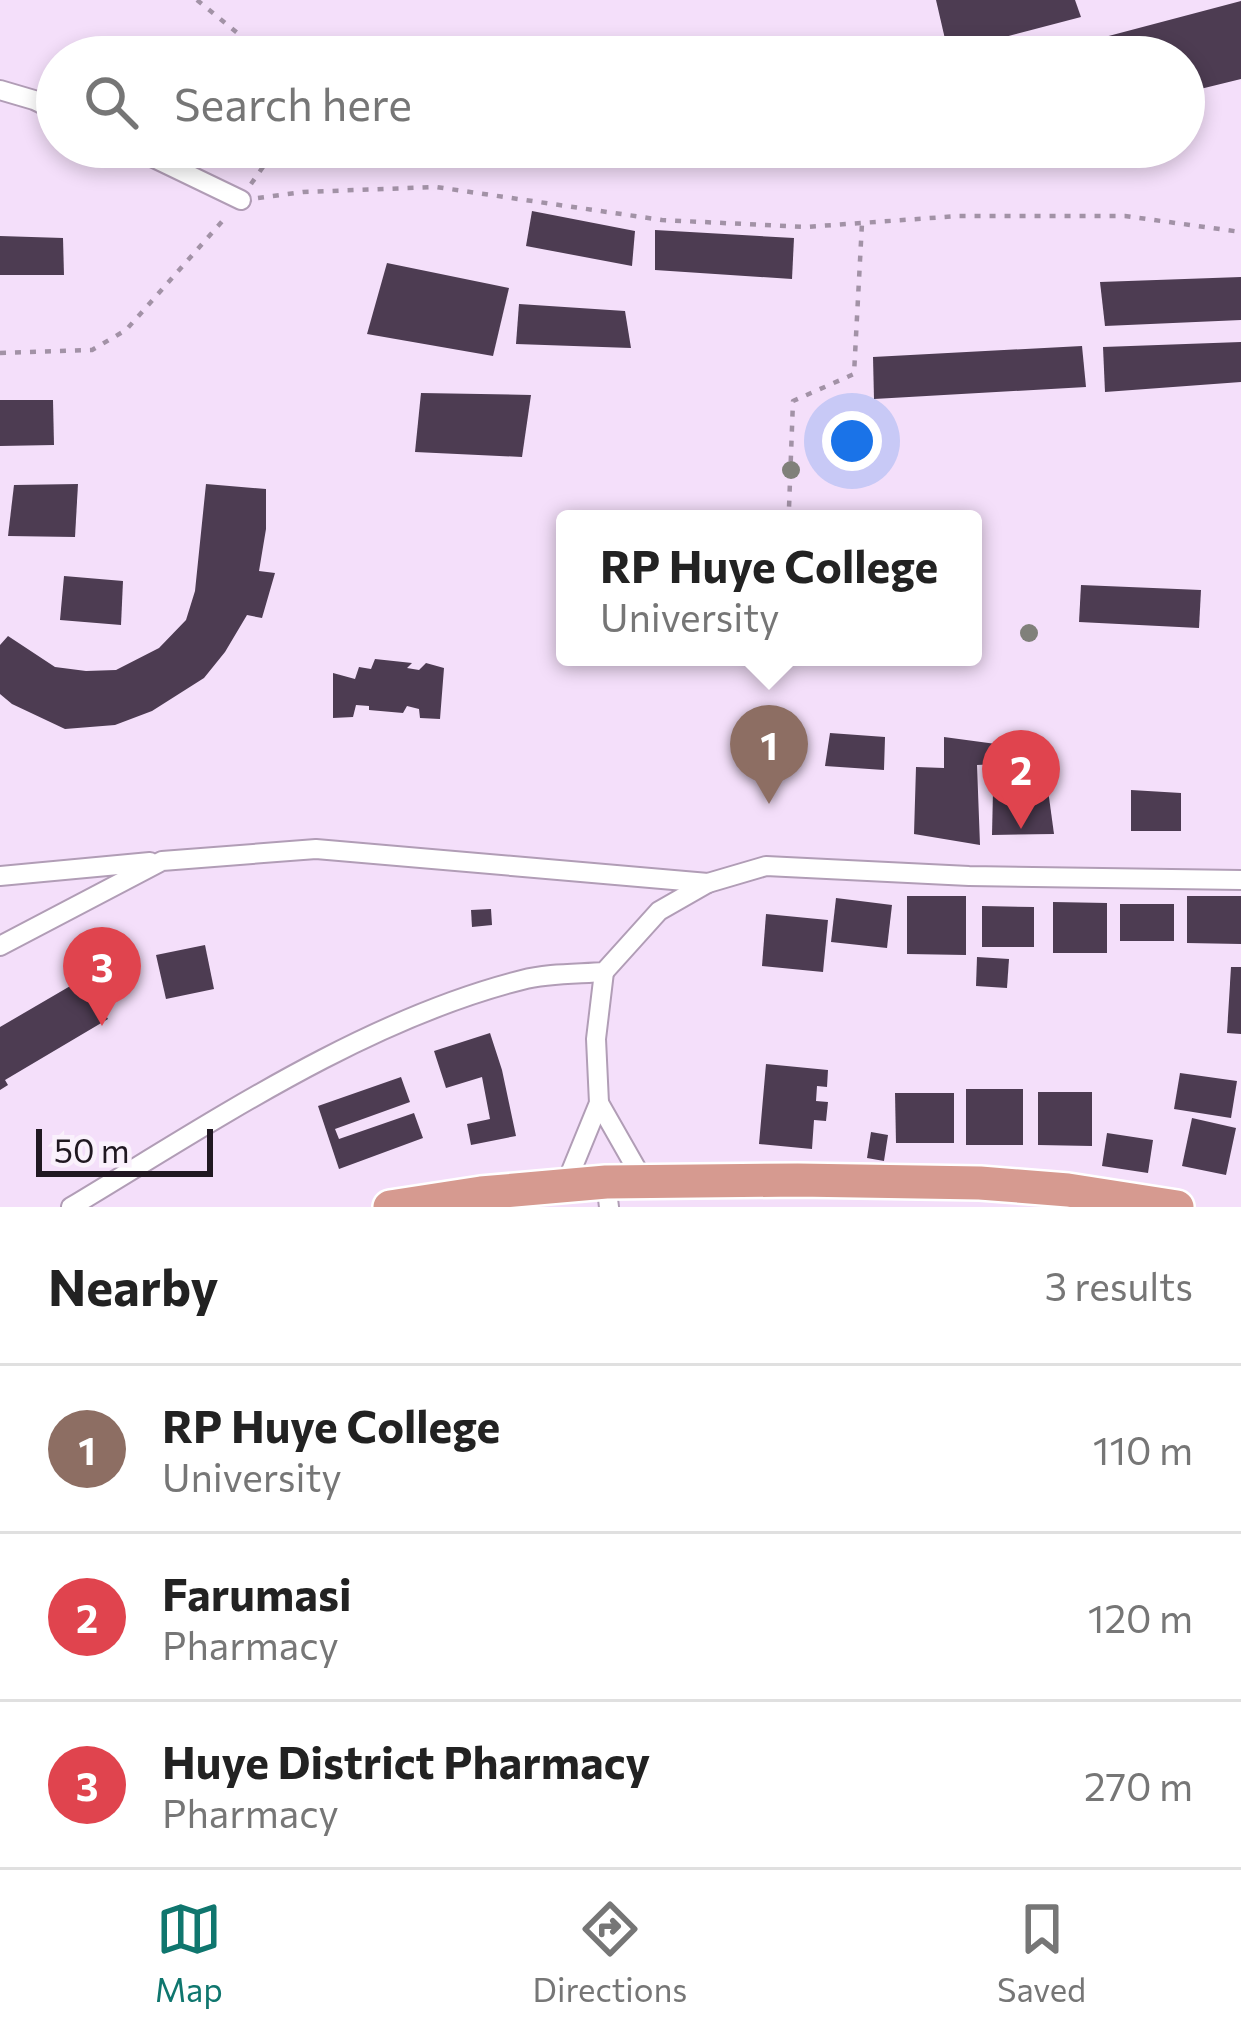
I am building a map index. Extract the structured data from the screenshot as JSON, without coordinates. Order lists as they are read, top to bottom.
{
  "scale_bar": "50 m",
  "page": {
    "search": "Search here",
    "popup": ["RP Huye College", "University"],
    "pins": ["1", "2", "3"],
    "scale": "50 m",
    "heading": ["Nearby", "3 results"],
    "list": [
      {
        "mark": "1",
        "name": "RP Huye College",
        "note": "University",
        "value": "110 m"
      },
      {
        "mark": "2",
        "name": "Farumasi",
        "note": "Pharmacy",
        "value": "120 m"
      },
      {
        "mark": "3",
        "name": "Huye District Pharmacy",
        "note": "Pharmacy",
        "value": "270 m"
      }
    ],
    "nav": ["Map", "Directions", "Saved"]
  }
}
